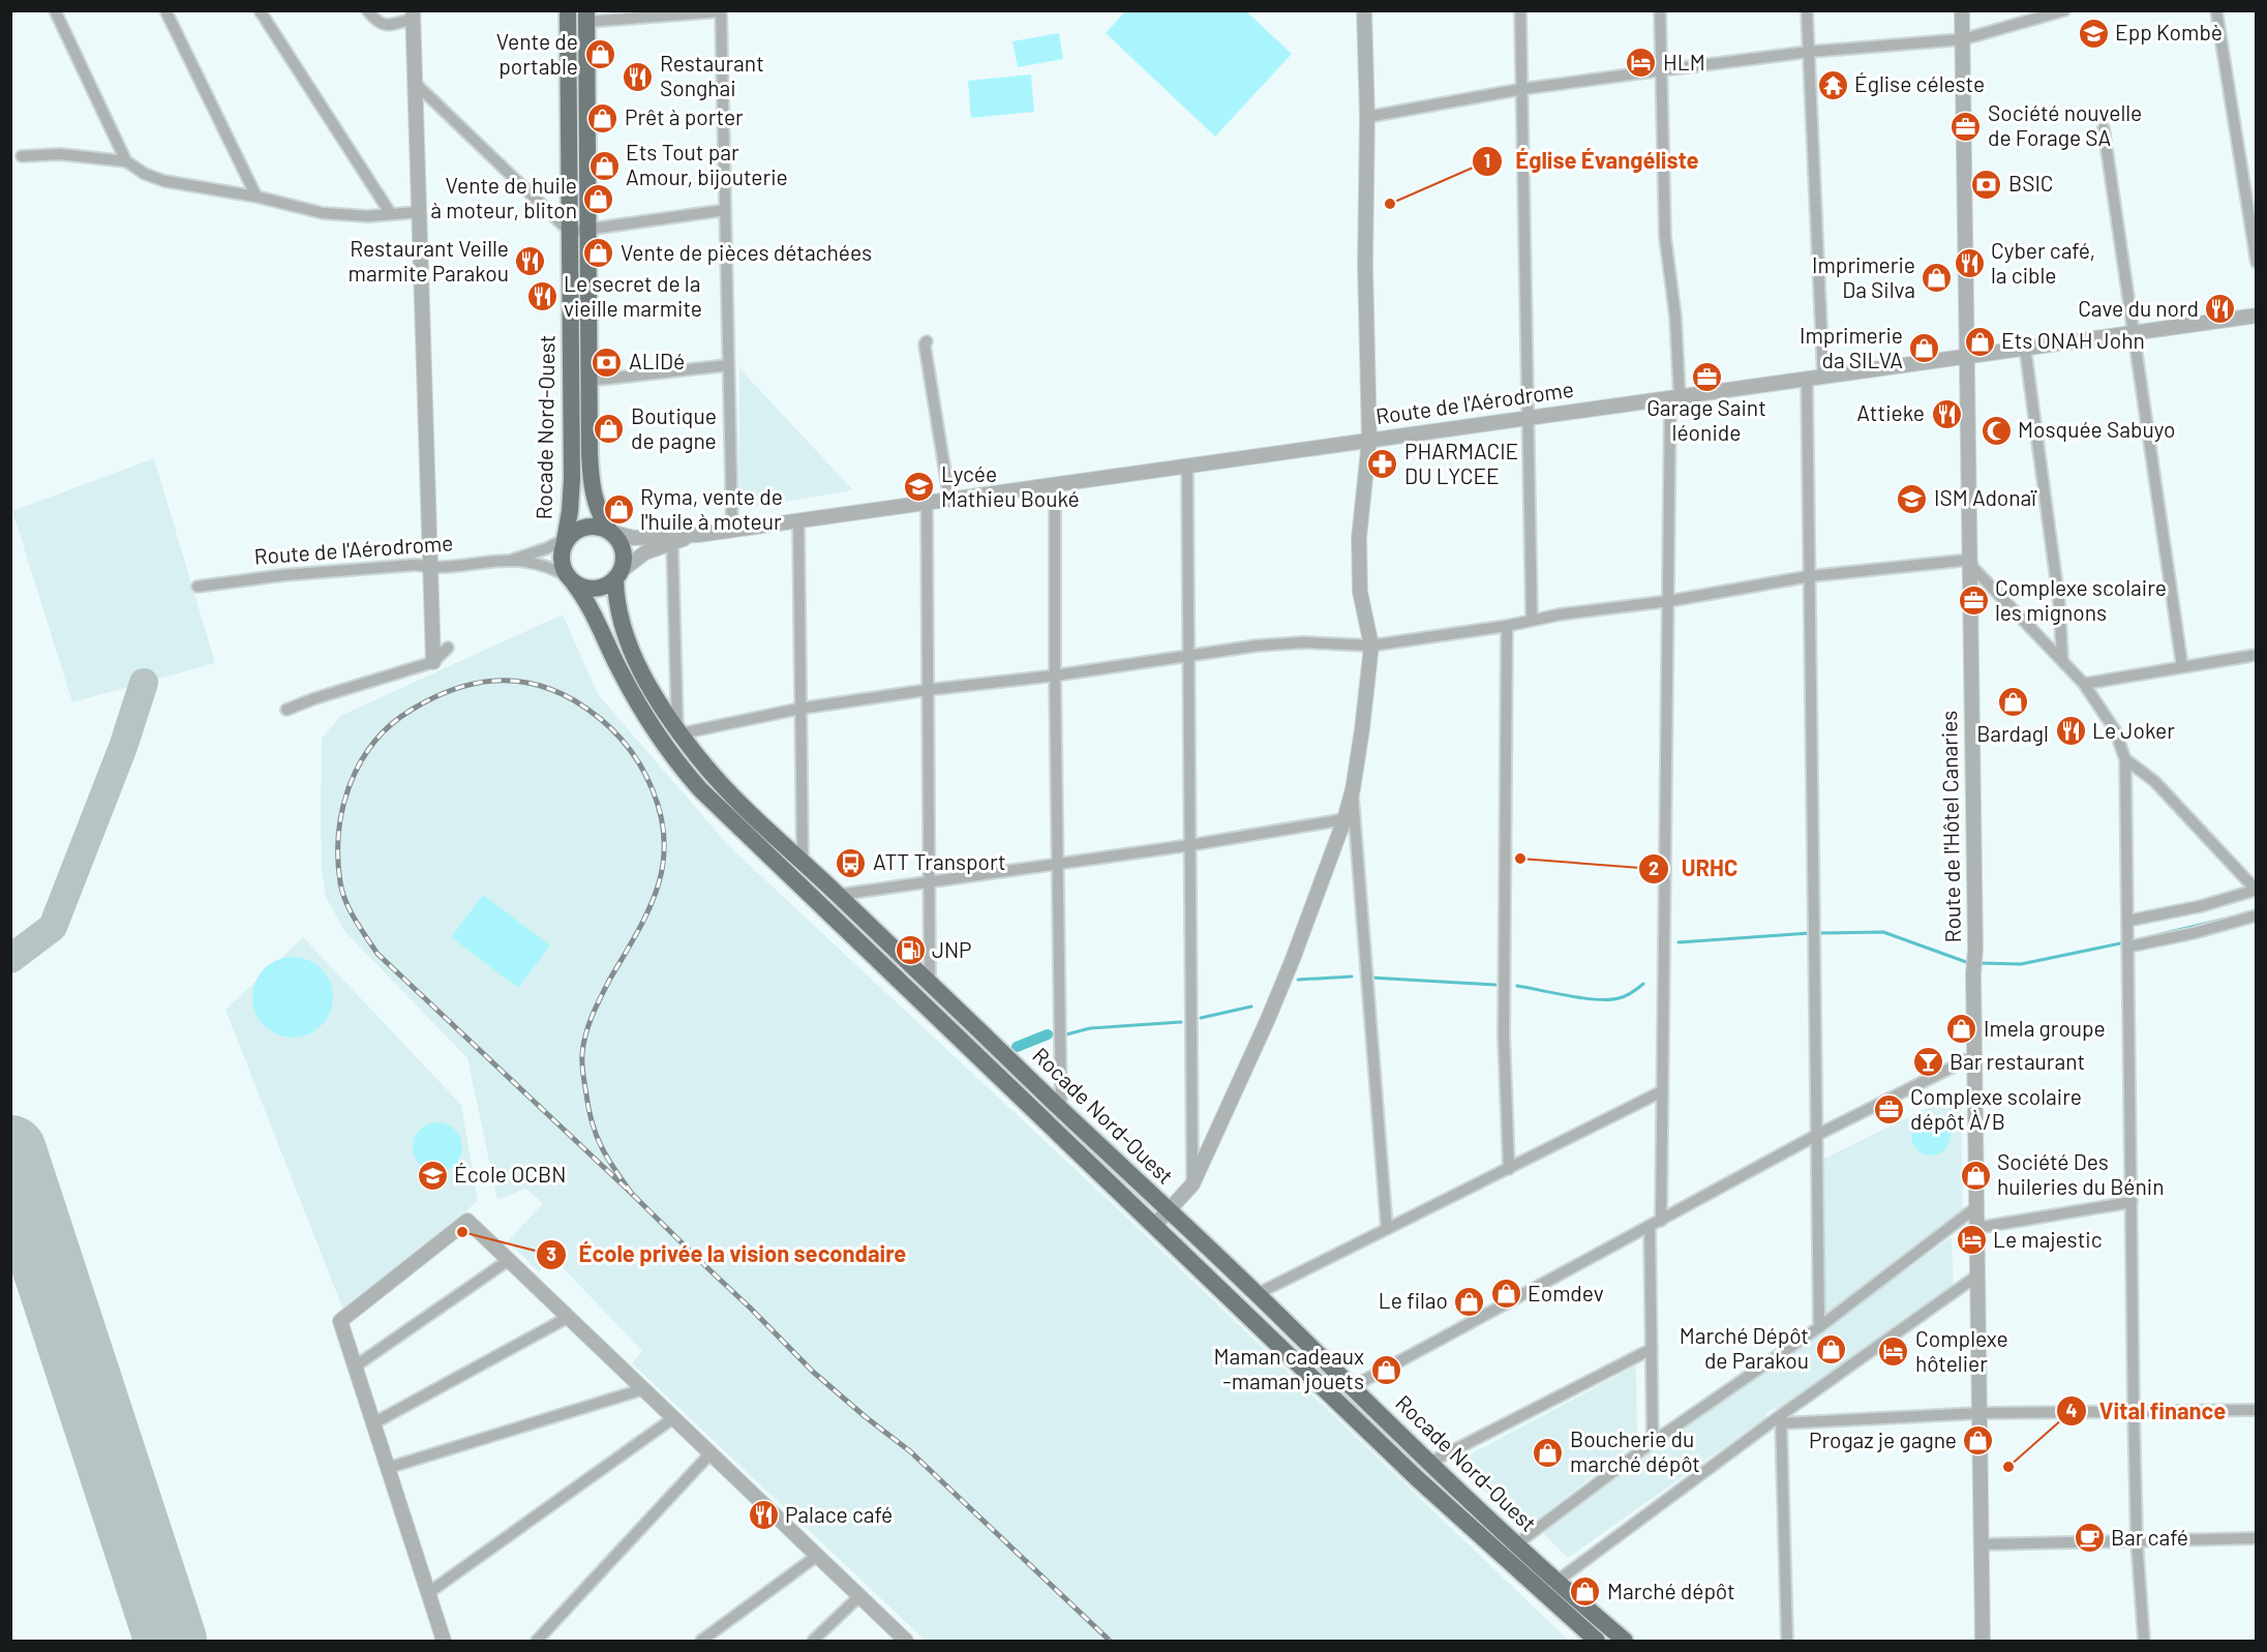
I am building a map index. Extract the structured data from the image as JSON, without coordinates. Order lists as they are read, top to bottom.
{
  "streets": {
    "main road": ["Rocade Nord-Ouest"],
    "street": ["Route de l'Aérodrome", "Route de l'Hôtel Canaries"]
  },
  "crossings": [
    ["Route de l'Aérodrome", "Rocade Nord-Ouest"],
    ["Route de l'Aérodrome", "Route de l'Hôtel Canaries"]
  ],
  "places": {
    "school or university": [
      "Epp Kombè",
      "Lycée Mathieu Bouké",
      "ISM Adonaï",
      "École OCBN"
    ],
    "shop": [
      "Vente de portable",
      "Prêt à porter",
      "Ets Tout par Amour, bijouterie",
      "Vente de huile à moteur, bliton",
      "Vente de pièces détachées",
      "Imprimerie Da Silva",
      "Ets ONAH John",
      "Imprimerie da SILVA",
      "Boutique de pagne",
      "Ryma, vente de l'huile à moteur",
      "Bardagl",
      "Imela groupe",
      "Société Des huileries du Bénin",
      "Eomdev",
      "Le filao",
      "Marché Dépôt de Parakou",
      "Maman cadeaux -maman jouets",
      "Progaz je gagne",
      "Boucherie du marché dépôt",
      "Marché dépôt"
    ],
    "hotel": ["HLM", "Le majestic", "Complexe hôtelier"],
    "restaurant": [
      "Restaurant Songhai",
      "Restaurant Veille marmite Parakou",
      "Cyber café, la cible",
      "Le secret de la vieille marmite",
      "Cave du nord",
      "Attieke",
      "Le Joker",
      "Palace café"
    ],
    "temple": ["Église céleste"],
    "office": [
      "Société nouvelle de Forage SA",
      "Garage Saint léonide",
      "Complexe scolaire les mignons",
      "Complexe scolaire dépôt À/B"
    ],
    "bank": ["BSIC", "ALIDé"],
    "other": [
      "Église Évangéliste",
      "URHC",
      "École privée la vision secondaire",
      "Vital finance"
    ],
    "mosque": ["Mosquée Sabuyo"],
    "pharmacy": ["PHARMACIE DU LYCEE"],
    "bus stop": ["ATT Transport"],
    "fuel station": ["JNP"],
    "bar": ["Bar restaurant"],
    "cafe": ["Bar café"]
  }
}
